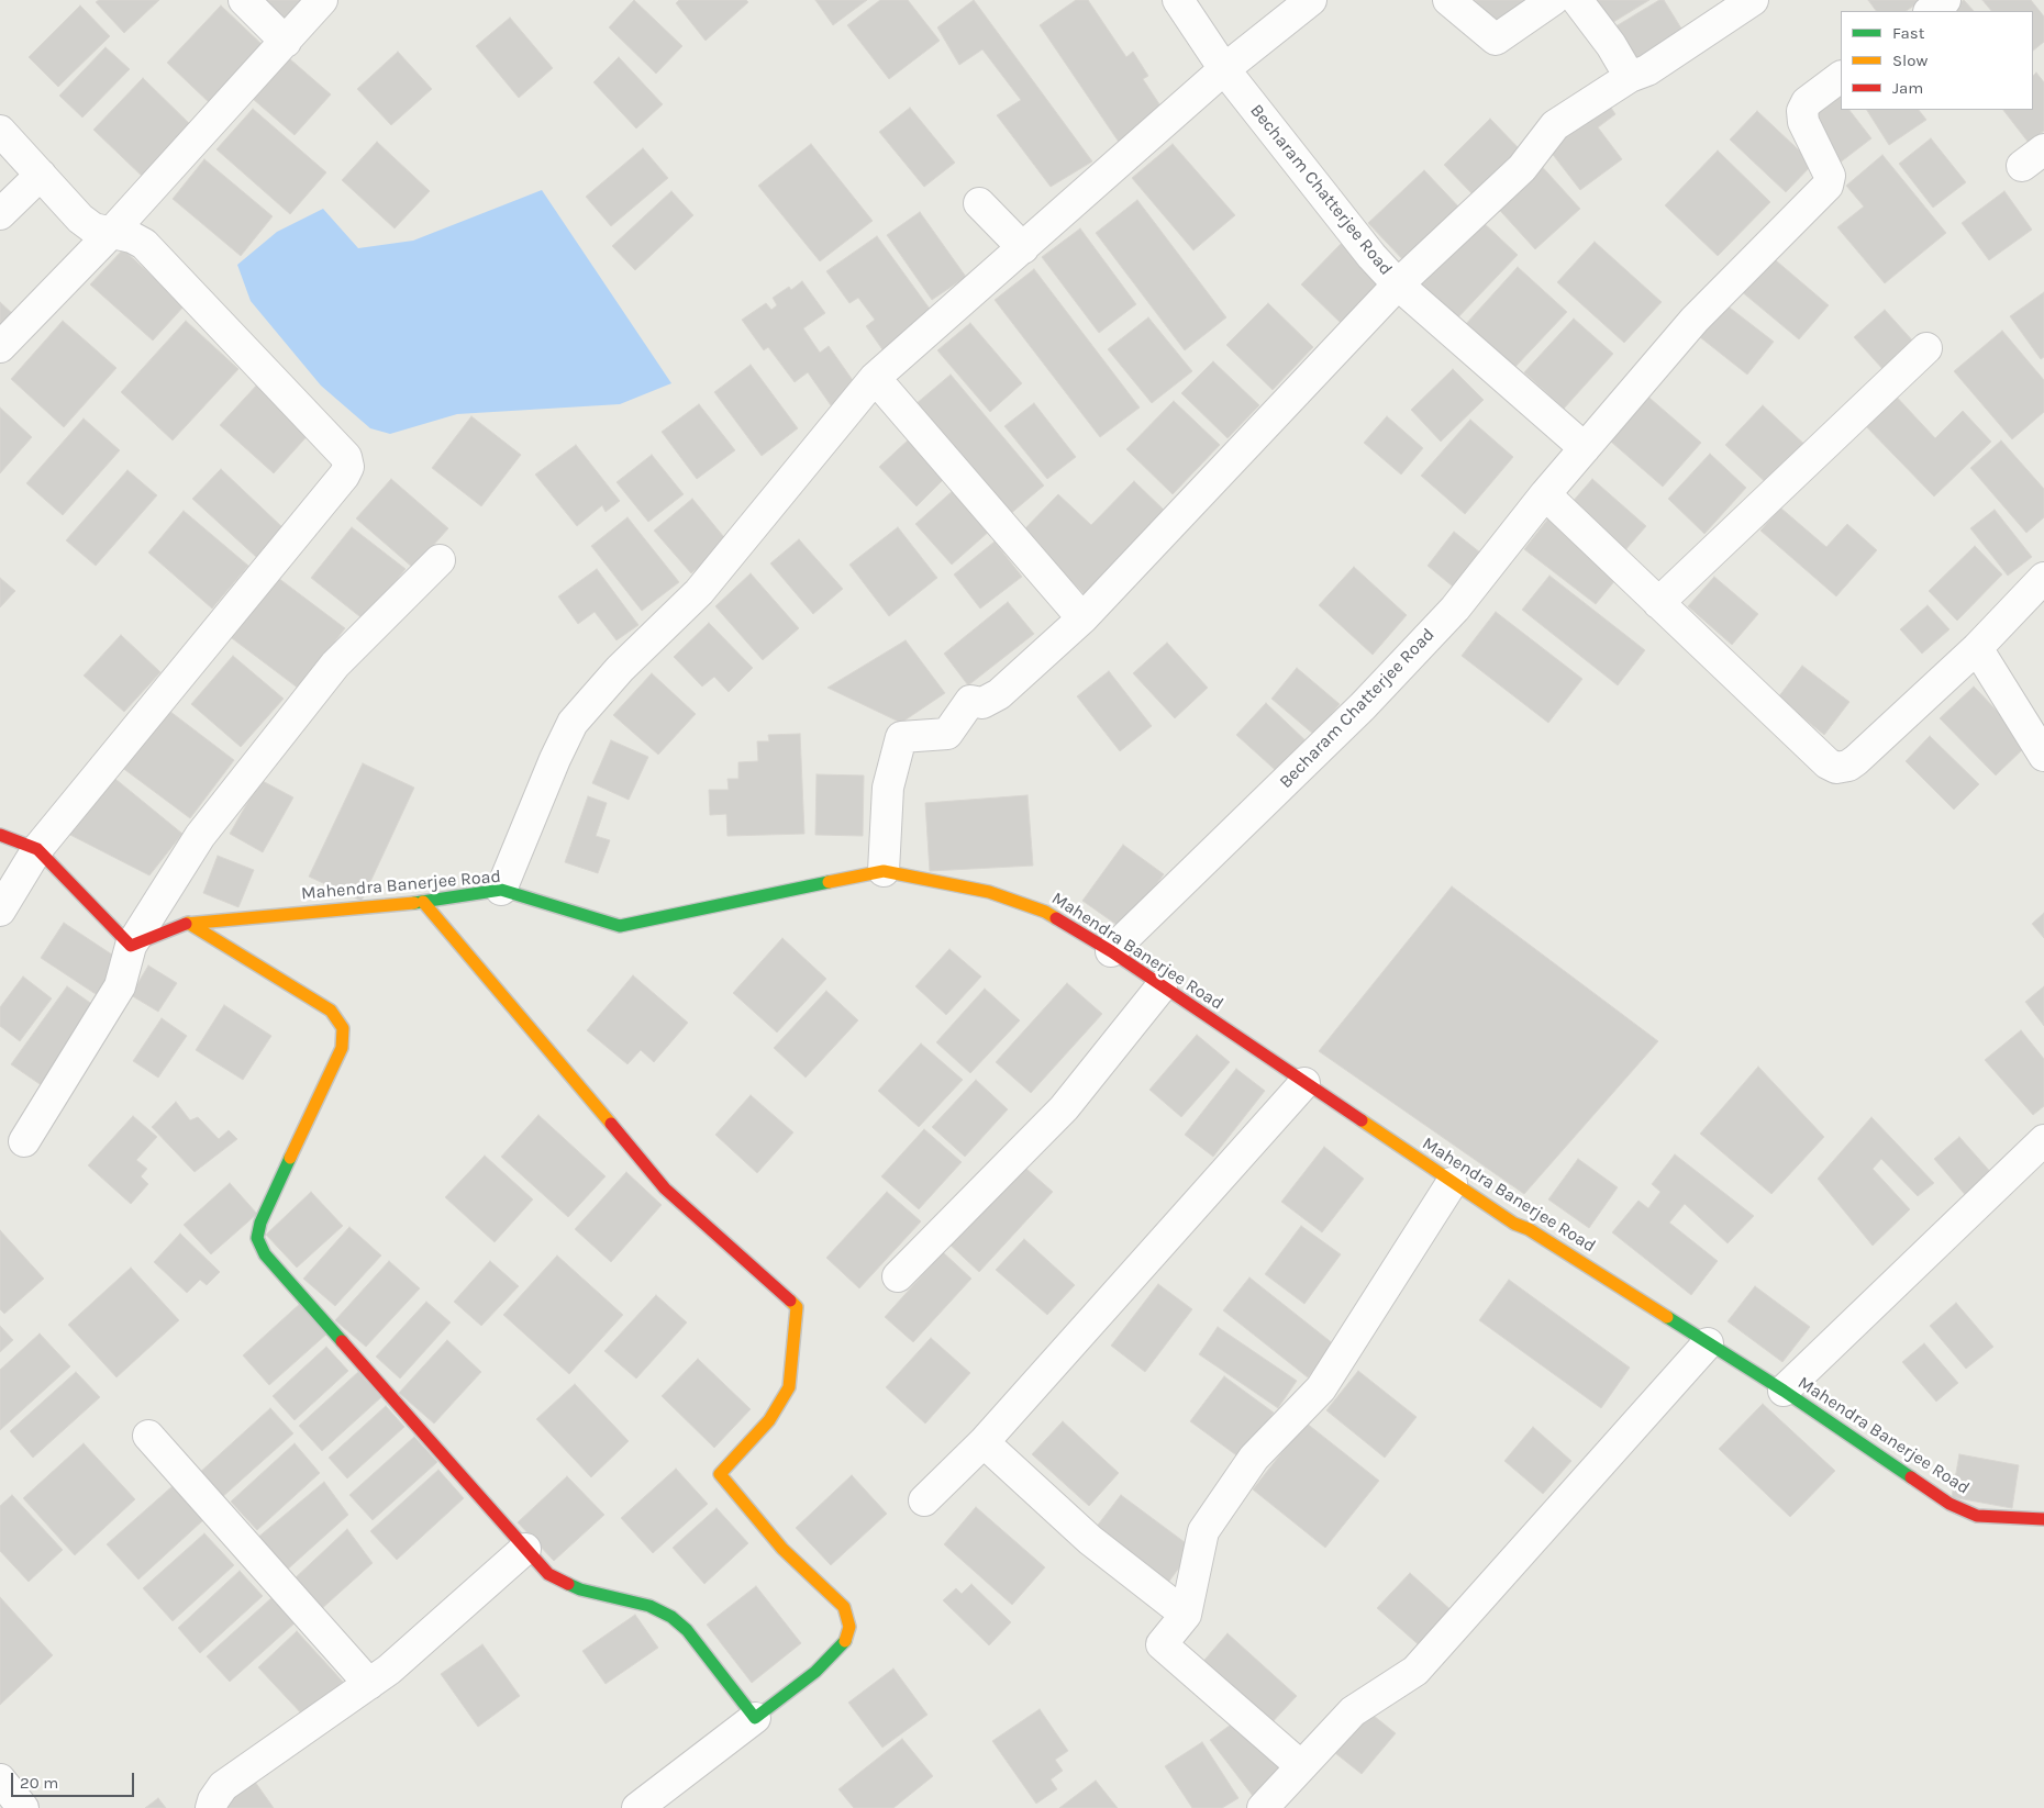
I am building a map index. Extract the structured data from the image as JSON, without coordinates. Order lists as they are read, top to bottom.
{
  "streets": {
    "street": ["Becharam Chatterjee Road", "Mahendra Banerjee Road"]
  },
  "crossings": [
    ["Becharam Chatterjee Road", "Mahendra Banerjee Road"]
  ],
  "legend": ["Fast", "Slow", "Jam"],
  "scale_bar": "20 m"
}
